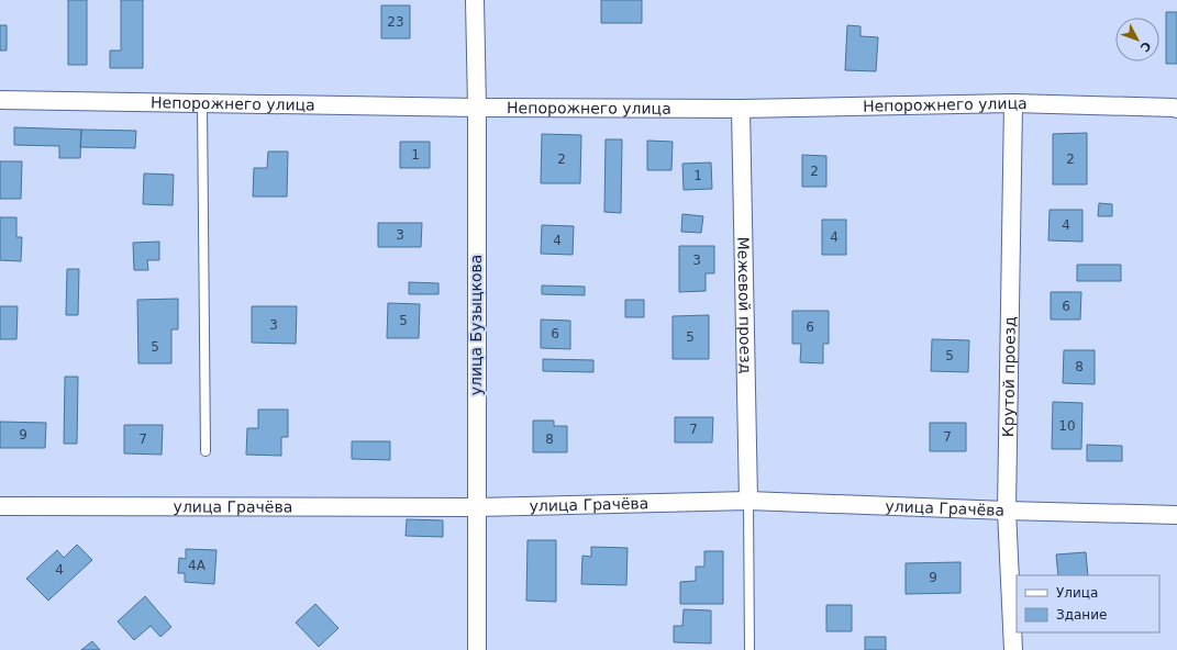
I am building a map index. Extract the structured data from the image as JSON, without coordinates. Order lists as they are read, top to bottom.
{
  "streets": {
    "street": [
      "Непорожнего улица",
      "Межевой проезд",
      "улица Бузыцкова",
      "Крутой проезд",
      "улица Грачёва"
    ]
  },
  "crossings": [
    ["Непорожнего улица", "Межевой проезд"],
    ["Непорожнего улица", "улица Бузыцкова"],
    ["Непорожнего улица", "Крутой проезд"],
    ["Межевой проезд", "улица Грачёва"],
    ["улица Бузыцкова", "улица Грачёва"],
    ["Крутой проезд", "улица Грачёва"]
  ],
  "house_numbers": [
    "23",
    "1",
    "2",
    "2",
    "2",
    "1",
    "4",
    "3",
    "4",
    "4",
    "3",
    "6",
    "5",
    "3",
    "6",
    "6",
    "5",
    "5",
    "5",
    "8",
    "10",
    "7",
    "9",
    "7",
    "7",
    "8",
    "4А",
    "4",
    "9"
  ],
  "legend": ["Улица", "Здание"],
  "north": "bottom right"
}
